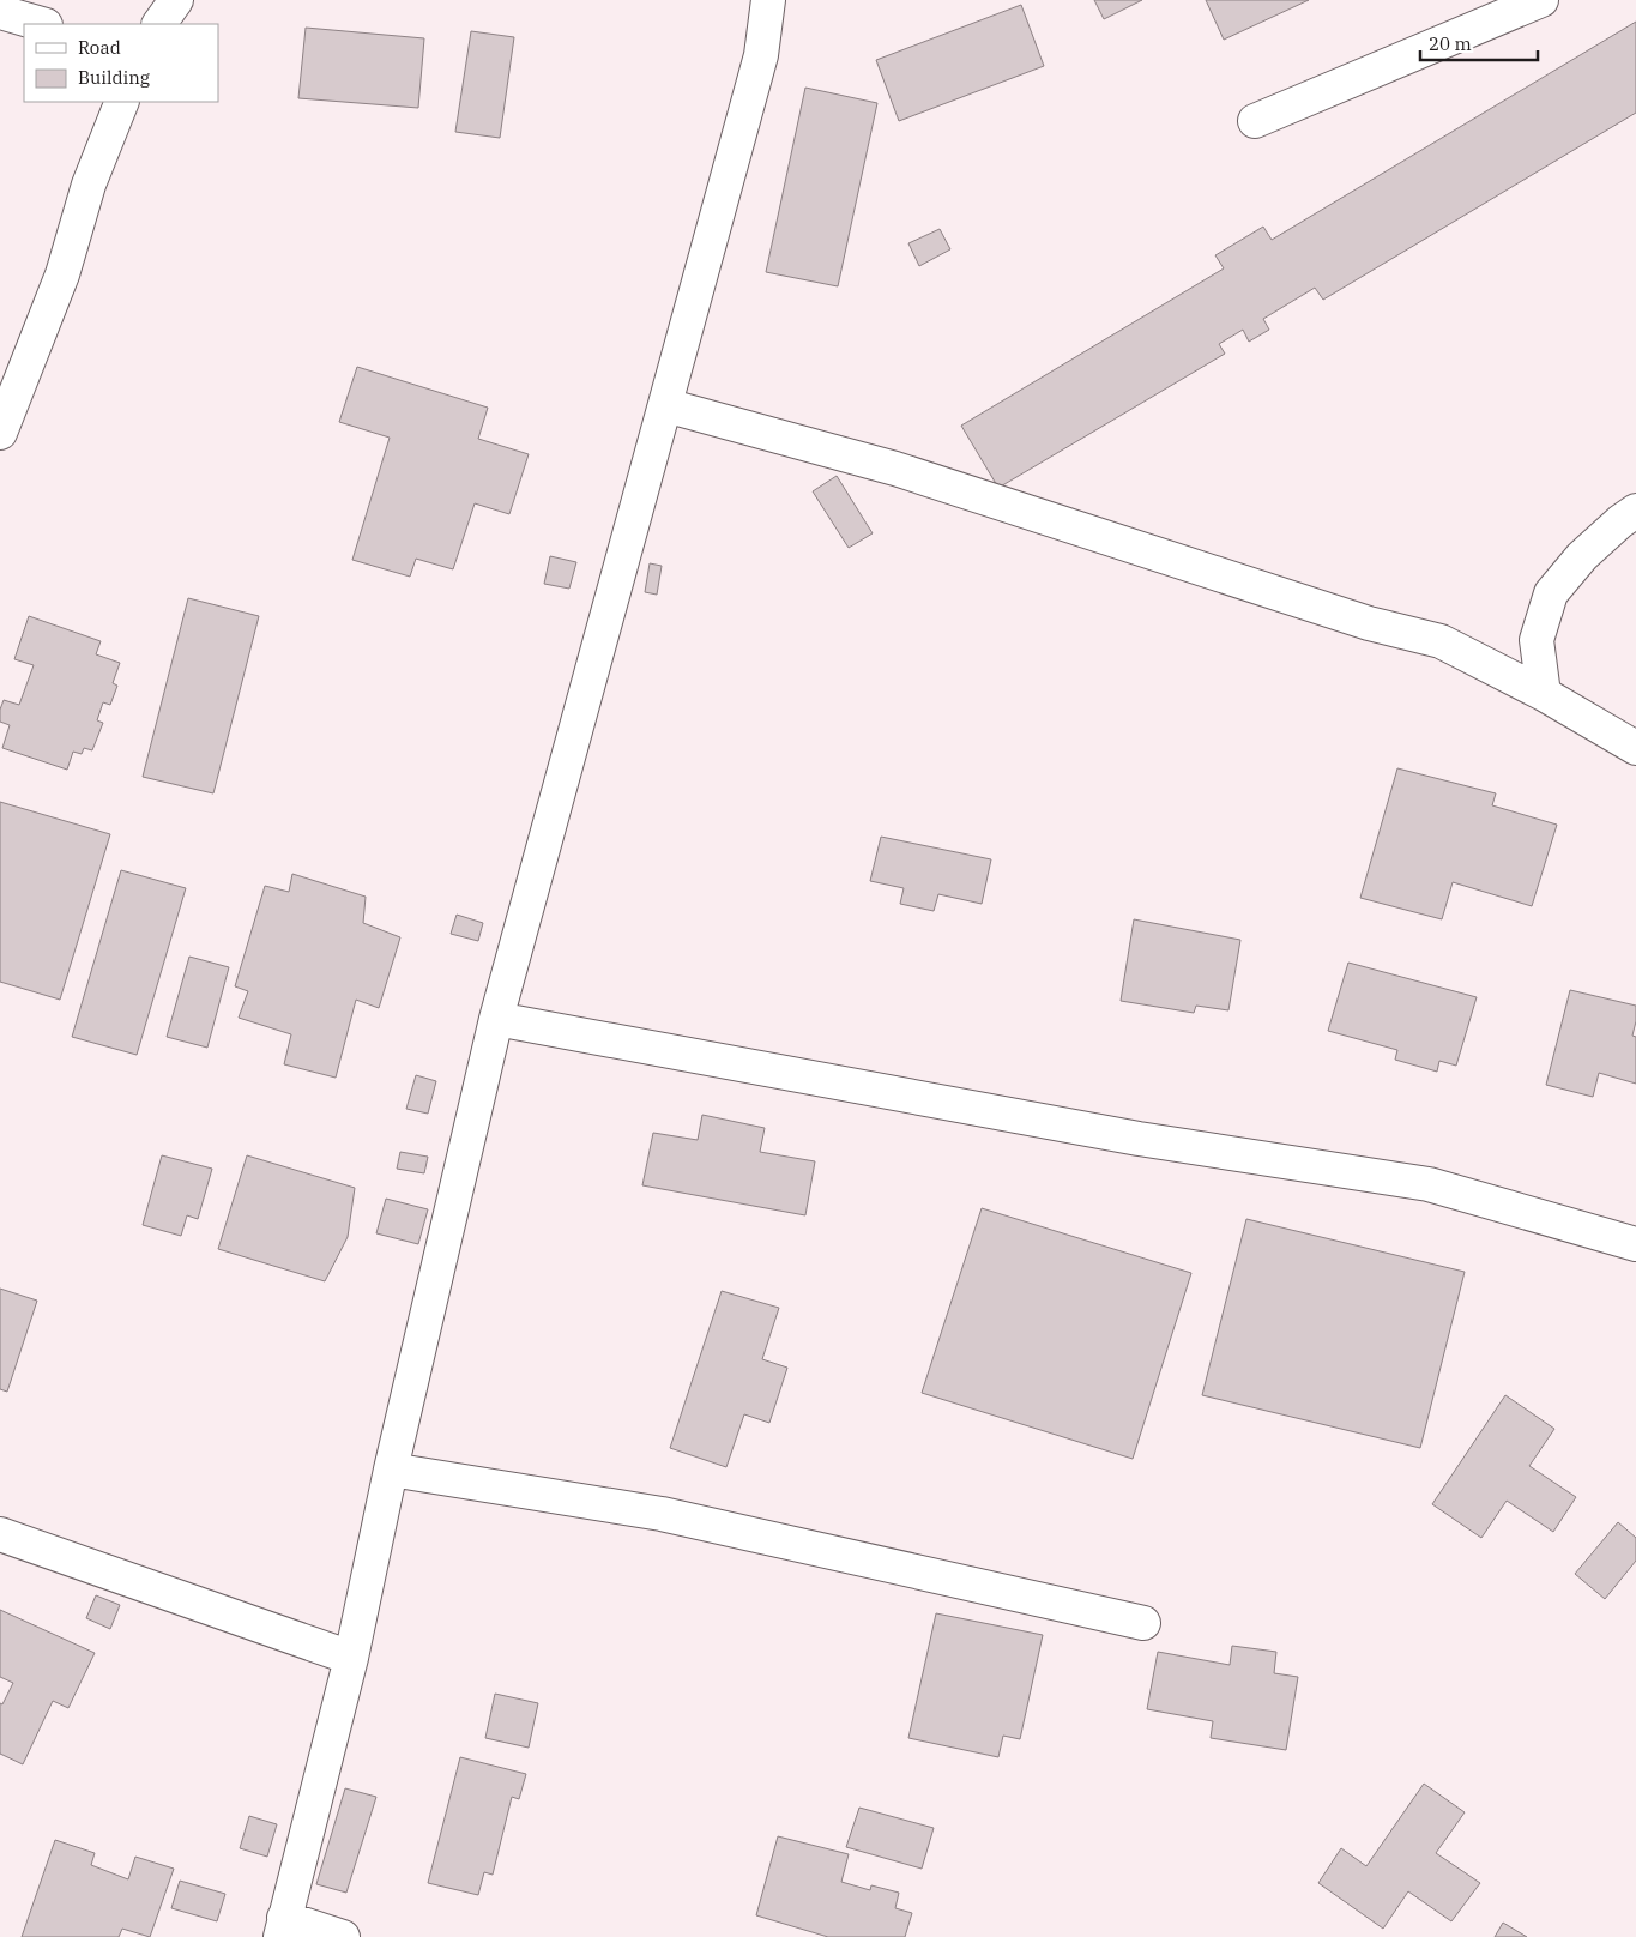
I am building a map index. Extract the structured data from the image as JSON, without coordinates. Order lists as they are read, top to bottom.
{
  "legend": ["Road", "Building"],
  "scale_bar": "20 m"
}
